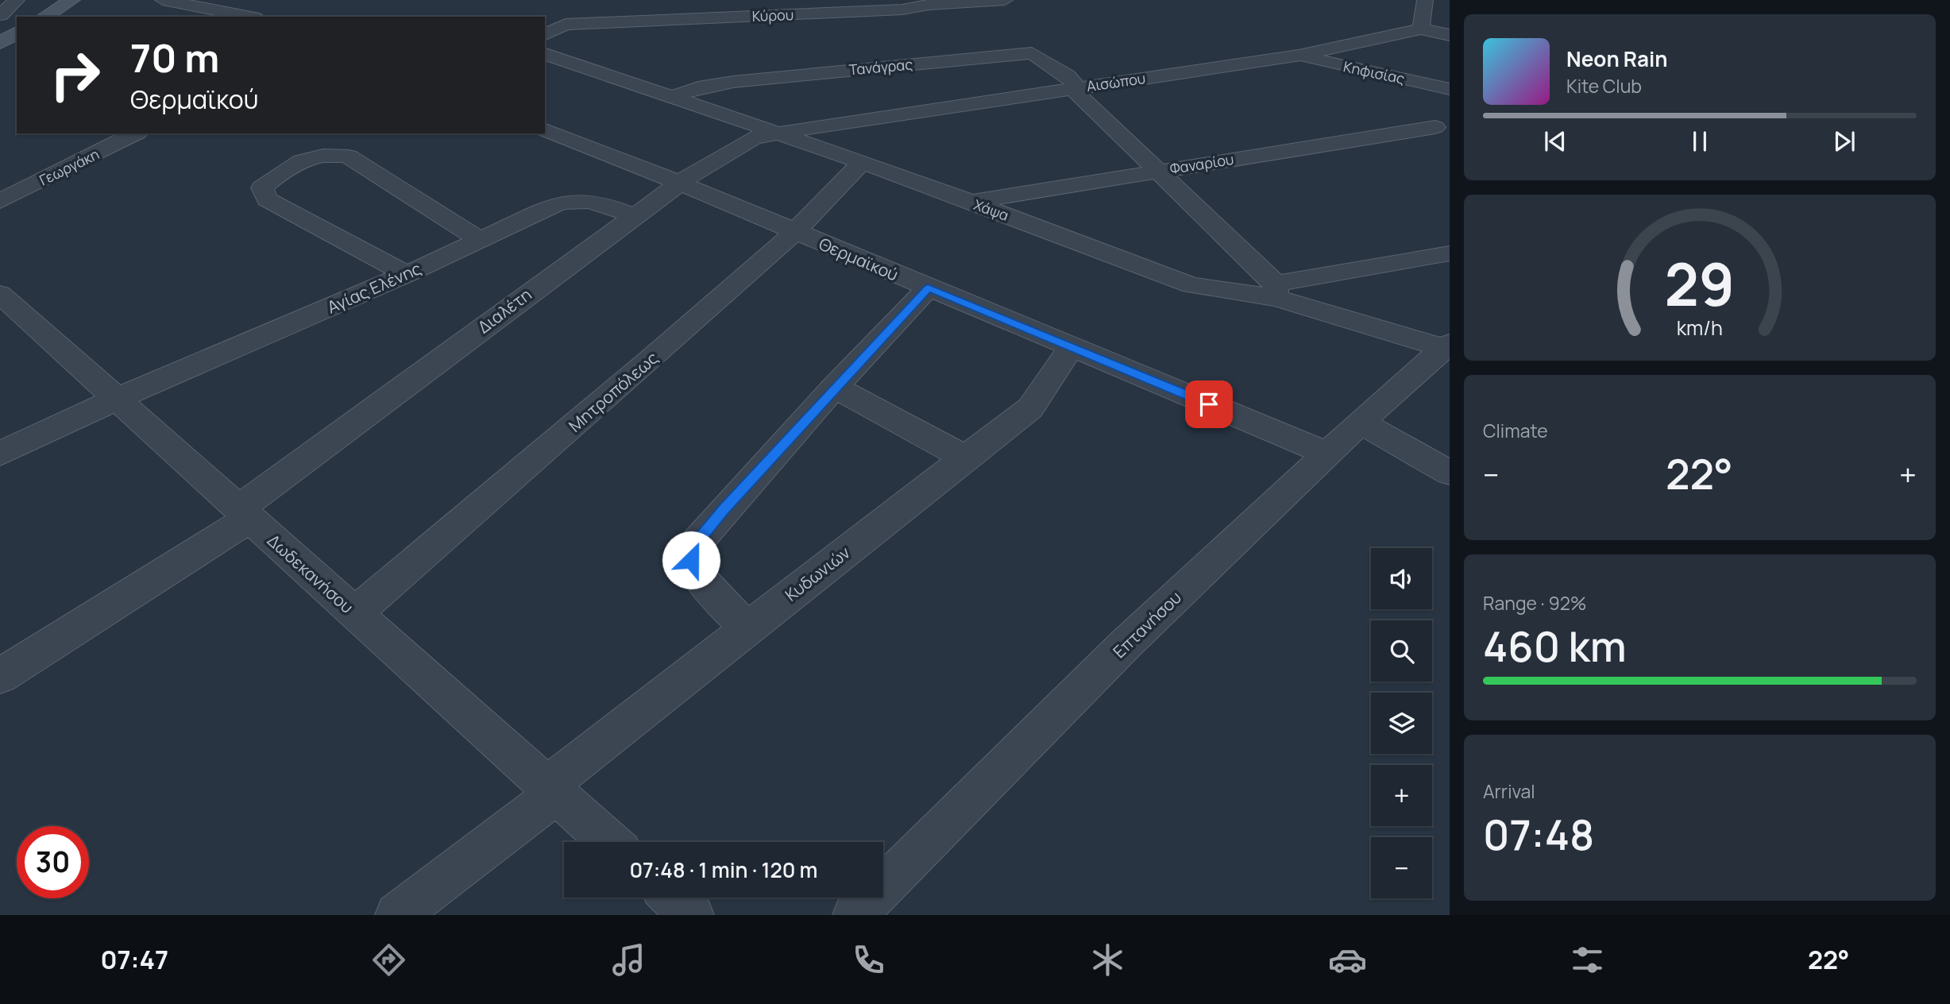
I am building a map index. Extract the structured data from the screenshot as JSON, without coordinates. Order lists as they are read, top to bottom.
{
  "streets": {
    "street": [
      "Κύρου",
      "Τανάγρας",
      "Κηφισίας",
      "Αισώπου",
      "Φαναρίου",
      "Γεωργάκη",
      "Χάψα",
      "Θερμαϊκού",
      "Αγίας Ελένης",
      "Διαλέτη",
      "Μητροπόλεως",
      "Δωδεκανήσου",
      "Κυδωνιών",
      "Επτανήσου"
    ]
  },
  "crossings": [
    ["Τανάγρας", "Αισώπου"],
    ["Τανάγρας", "Φαναρίου"],
    ["Τανάγρας", "Χάψα"],
    ["Κηφισίας", "Αισώπου"],
    ["Αισώπου", "Χάψα"],
    ["Αισώπου", "Διαλέτη"],
    ["Φαναρίου", "Χάψα"],
    ["Χάψα", "Διαλέτη"],
    ["Χάψα", "Μητροπόλεως"],
    ["Χάψα", "Επτανήσου"],
    ["Θερμαϊκού", "Διαλέτη"],
    ["Θερμαϊκού", "Μητροπόλεως"],
    ["Θερμαϊκού", "Κυδωνιών"],
    ["Θερμαϊκού", "Επτανήσου"],
    ["Αγίας Ελένης", "Διαλέτη"],
    ["Αγίας Ελένης", "Δωδεκανήσου"],
    ["Διαλέτη", "Δωδεκανήσου"],
    ["Μητροπόλεως", "Δωδεκανήσου"],
    ["Δωδεκανήσου", "Κυδωνιών"]
  ],
  "page": {
    "turn": ["70 m", "Θερμαϊκού"],
    "song": ["Neon Rain", "Kite Club"],
    "tile": [
      "Climate",
      ["Range · 92%", "460 km"],
      ["Arrival", "07:48"]
    ],
    "heat": ["−", "22°", "+"],
    "map_buttons": ["+", "−"],
    "limit": "30",
    "trip": "07:48 · 1 min · 120 m",
    "tabs": ["07:47", "22°"],
    "gauge": ["29", "km/h"]
  }
}
